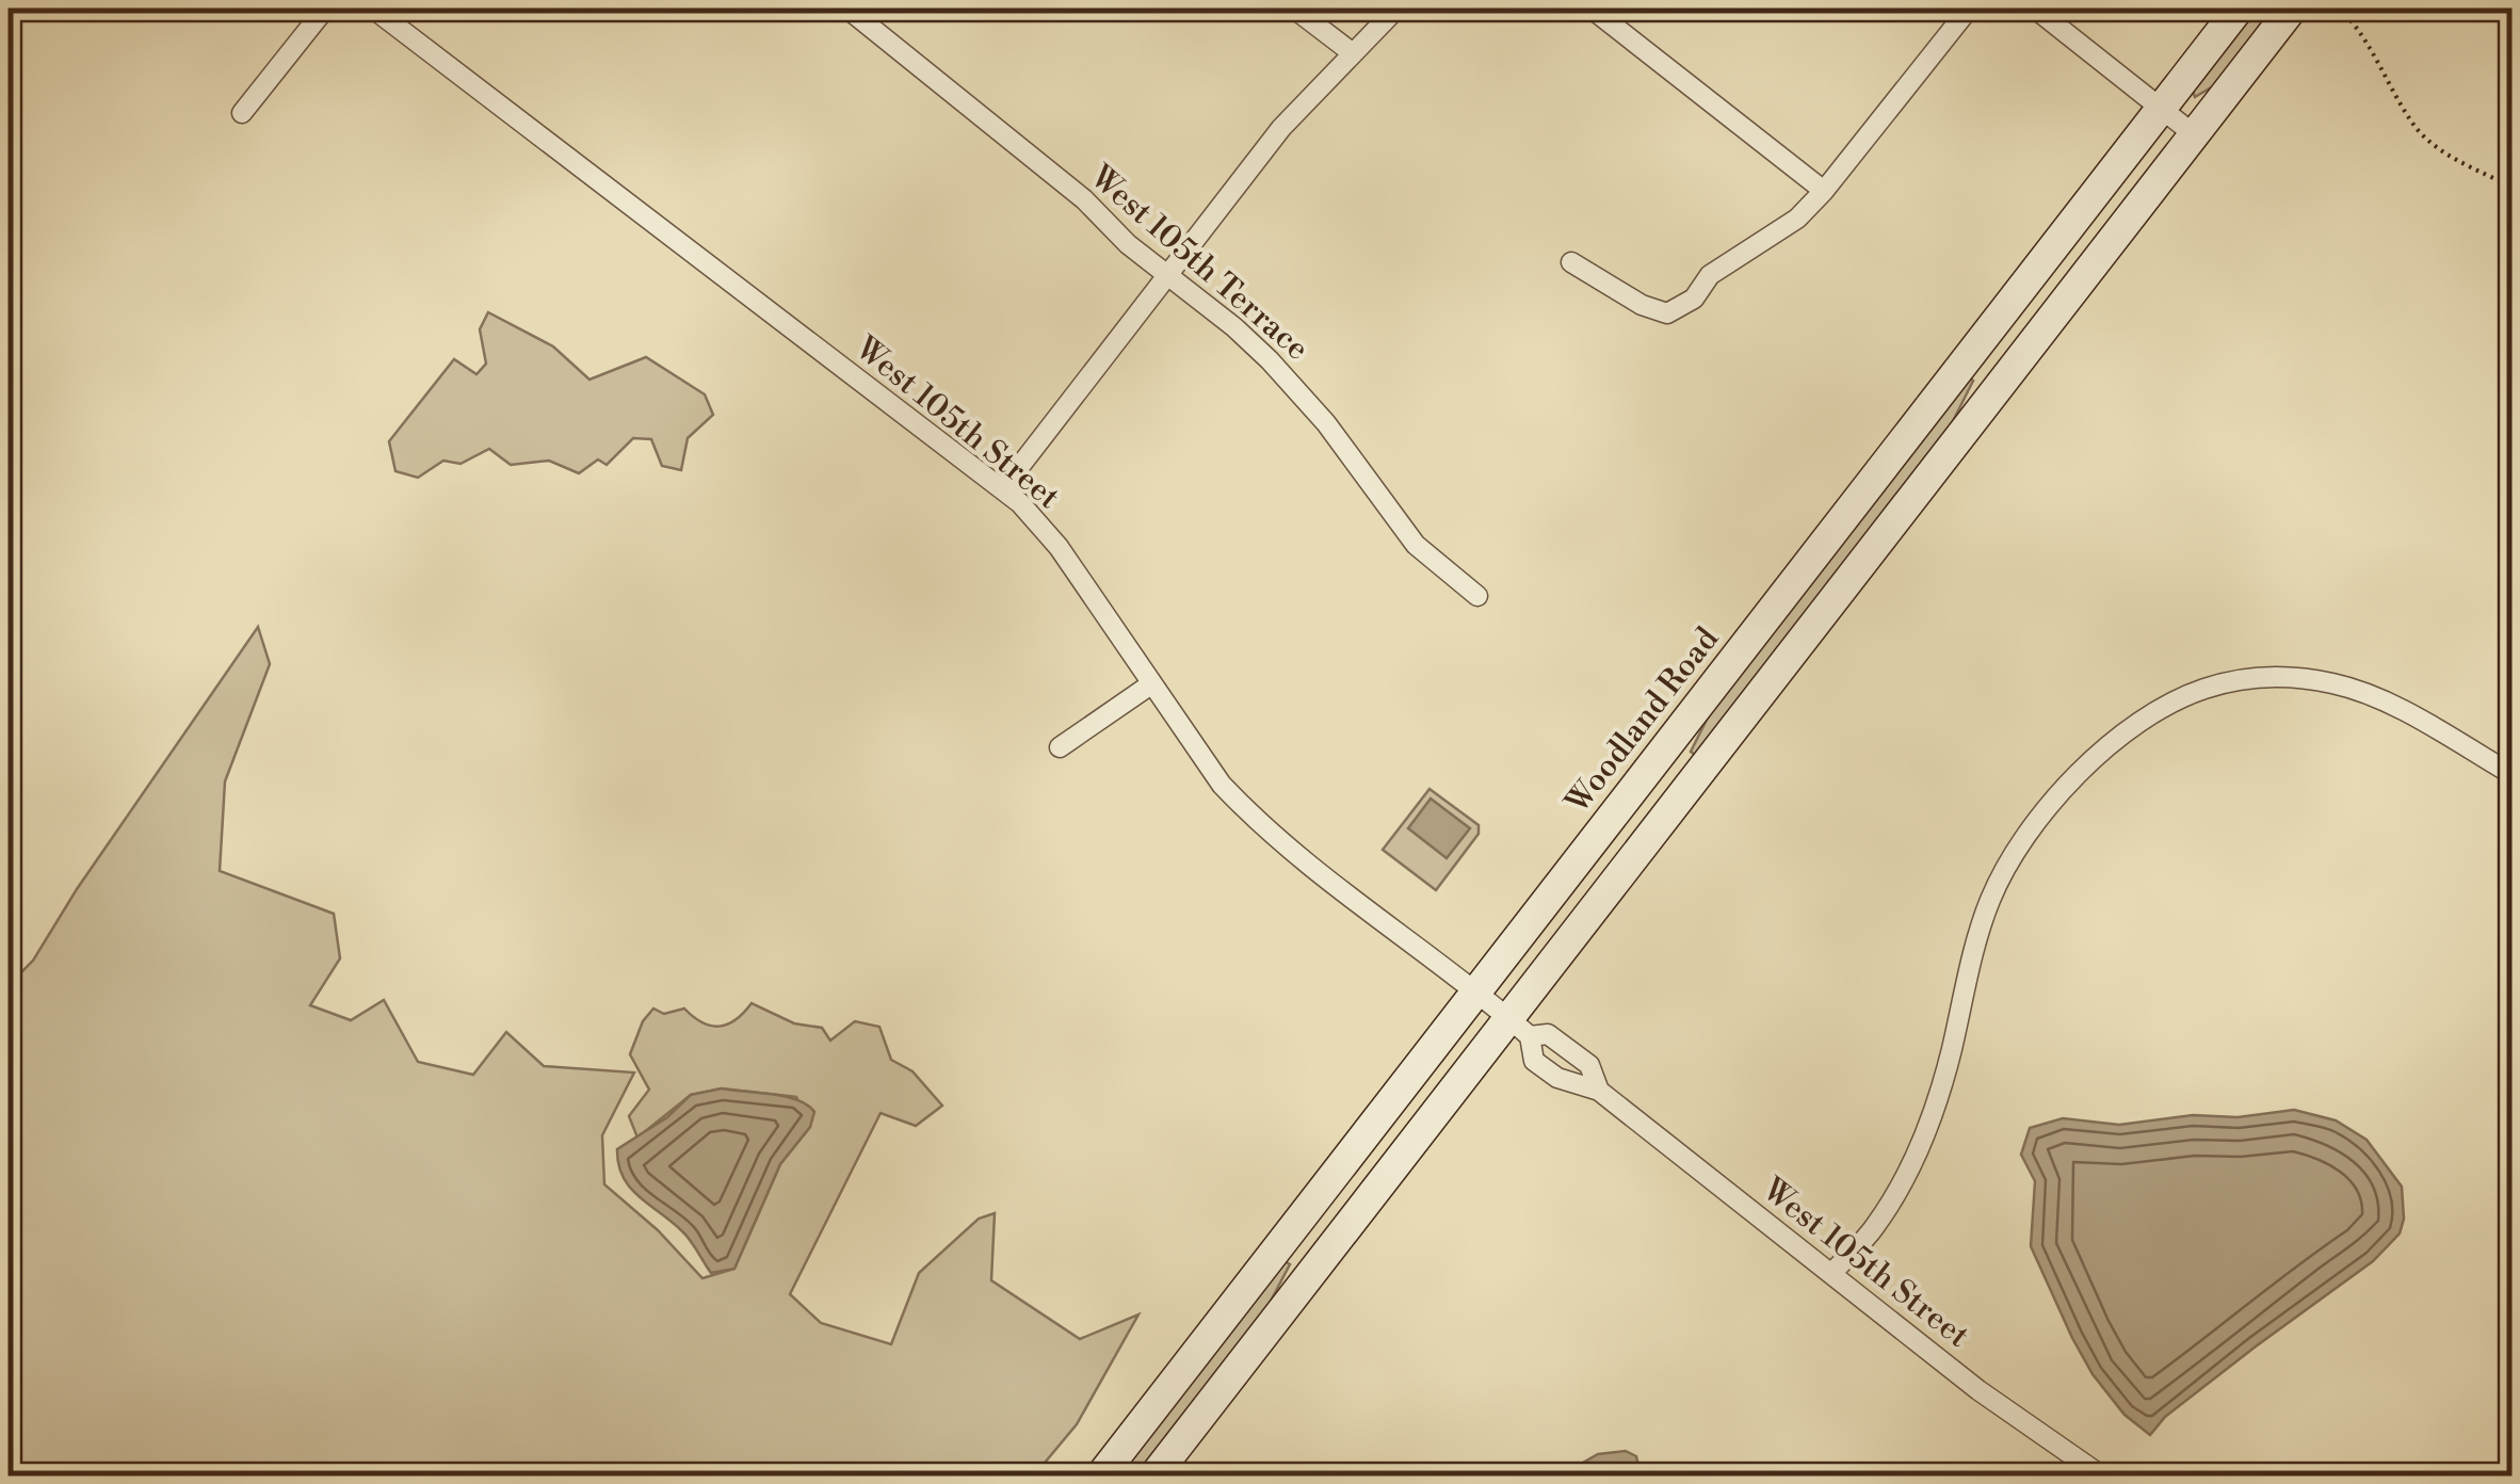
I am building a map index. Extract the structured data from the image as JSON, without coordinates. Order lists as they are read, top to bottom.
{
  "streets": {
    "main road": ["Woodland Road"],
    "street": ["West 105th Terrace", "West 105th Street"]
  },
  "crossings": [
    ["West 105th Street", "Woodland Road"]
  ]
}
